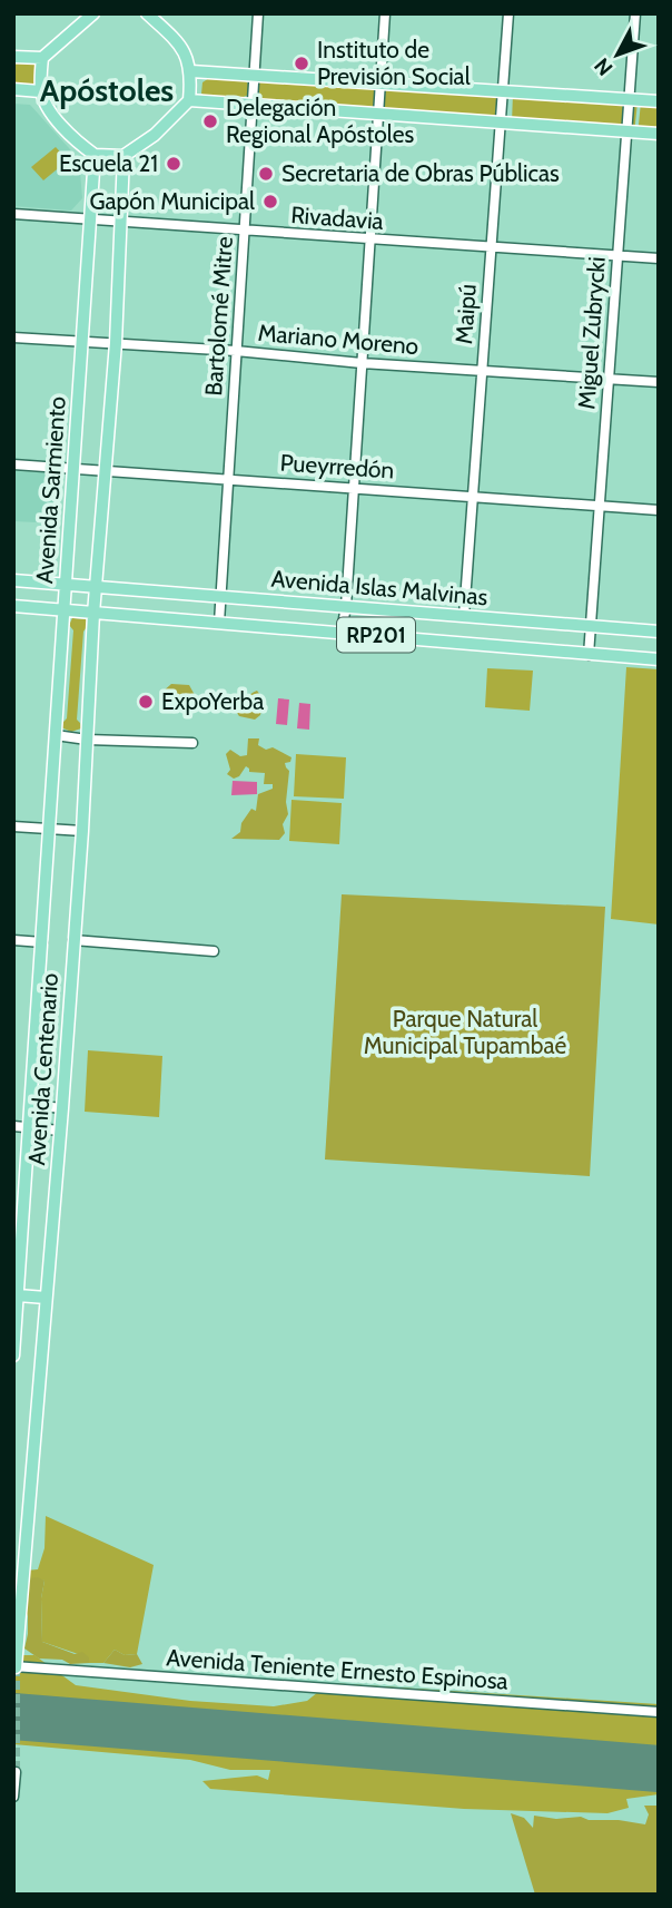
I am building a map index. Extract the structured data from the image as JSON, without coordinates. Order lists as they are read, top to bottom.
{
  "streets": {
    "main road": [
      "Avenida Sarmiento",
      "Avenida Islas Malvinas",
      "RP201",
      "Avenida Centenario"
    ],
    "street": [
      "Rivadavia",
      "Maipú",
      "Bartolomé Mitre",
      "Miguel Zubrycki",
      "Mariano Moreno",
      "Pueyrredón",
      "Avenida Teniente Ernesto Espinosa"
    ]
  },
  "crossings": [
    ["Rivadavia", "Maipú"],
    ["Rivadavia", "Bartolomé Mitre"],
    ["Rivadavia", "Miguel Zubrycki"],
    ["Rivadavia", "Avenida Sarmiento"],
    ["Maipú", "Mariano Moreno"],
    ["Maipú", "Pueyrredón"],
    ["Maipú", "Avenida Islas Malvinas"],
    ["Bartolomé Mitre", "Mariano Moreno"],
    ["Bartolomé Mitre", "Pueyrredón"],
    ["Bartolomé Mitre", "Avenida Islas Malvinas"],
    ["Miguel Zubrycki", "Mariano Moreno"],
    ["Miguel Zubrycki", "Pueyrredón"],
    ["Miguel Zubrycki", "Avenida Islas Malvinas"],
    ["Mariano Moreno", "Avenida Sarmiento"],
    ["Pueyrredón", "Avenida Sarmiento"],
    ["Avenida Sarmiento", "RP201"],
    ["Avenida Sarmiento", "Avenida Centenario"],
    ["Avenida Islas Malvinas", "RP201"],
    ["Avenida Islas Malvinas", "Avenida Centenario"],
    ["RP201", "Avenida Centenario"],
    ["Avenida Centenario", "Avenida Teniente Ernesto Espinosa"]
  ],
  "districts": ["Apóstoles"],
  "parks": ["Parque Natural Municipal Tupambaé"],
  "places": [
    "Instituto de Previsión Social",
    "Delegación Regional Apóstoles",
    "Escuela 21",
    "Secretaria de Obras Públicas",
    "Gapón Municipal",
    "ExpoYerba"
  ],
  "north": "bottom left"
}
